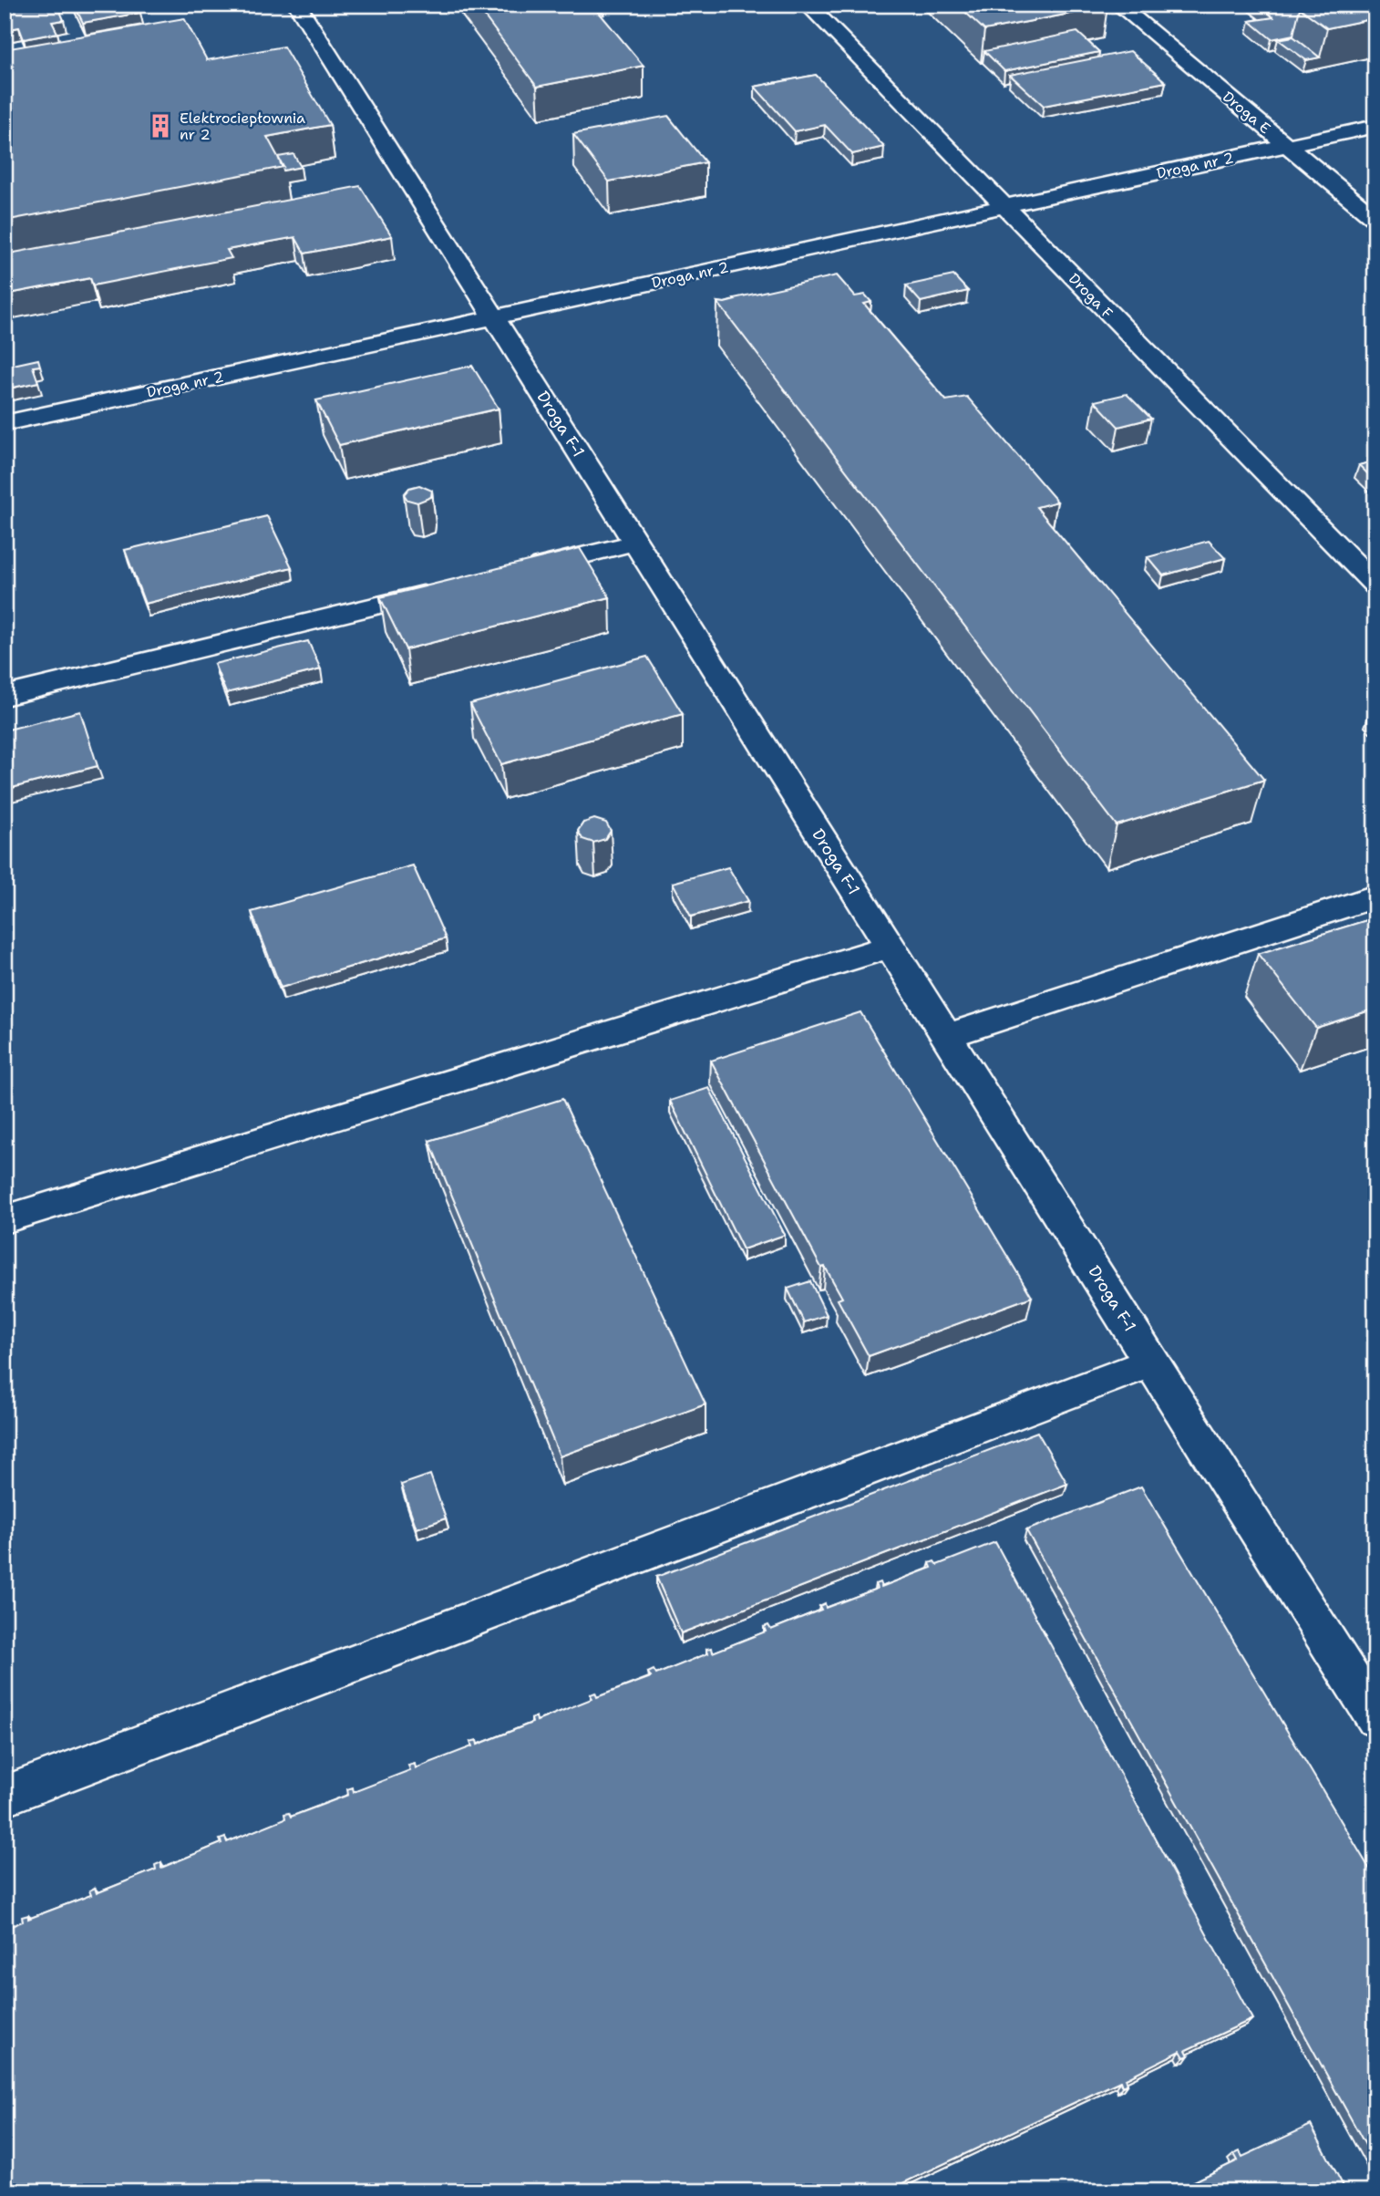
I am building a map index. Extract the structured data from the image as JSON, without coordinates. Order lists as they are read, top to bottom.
{
  "streets": {
    "lane": [
      "Droga E",
      "Droga nr 2",
      "Droga F",
      "Droga F-1"
    ]
  },
  "crossings": [
    ["Droga E", "Droga nr 2"],
    ["Droga nr 2", "Droga F"],
    ["Droga nr 2", "Droga F-1"]
  ],
  "places": {
    "building": ["Elektrociepłownia nr 2"]
  }
}
